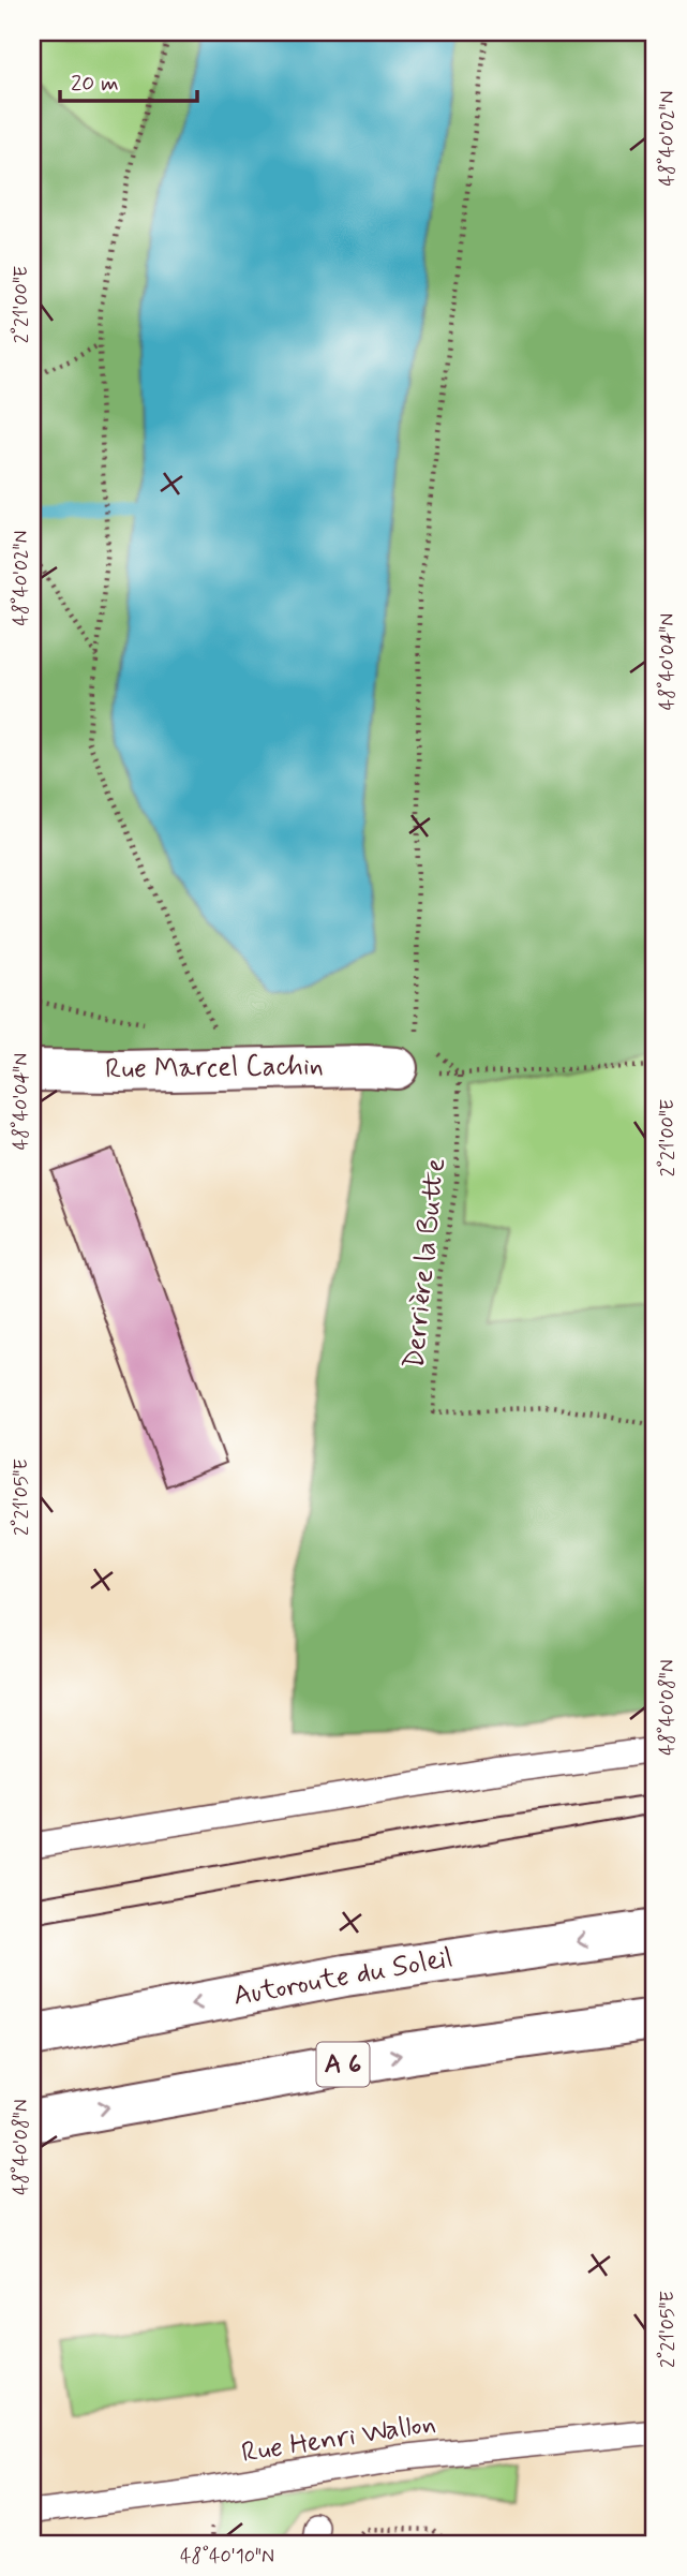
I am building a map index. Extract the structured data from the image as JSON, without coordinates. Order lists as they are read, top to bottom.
{
  "streets": {
    "main road": ["Rue Marcel Cachin", "Autoroute du Soleil", "A 6"],
    "lane": ["Rue Henri Wallon"],
    "path": ["Derrière la Butte"]
  },
  "scale_bar": "20 m",
  "coordinates": [
    "48°40'02\"N",
    "2°21'00\"E",
    "48°40'04\"N",
    "2°21'05\"E",
    "48°40'08\"N",
    "48°40'10\"N"
  ]
}
